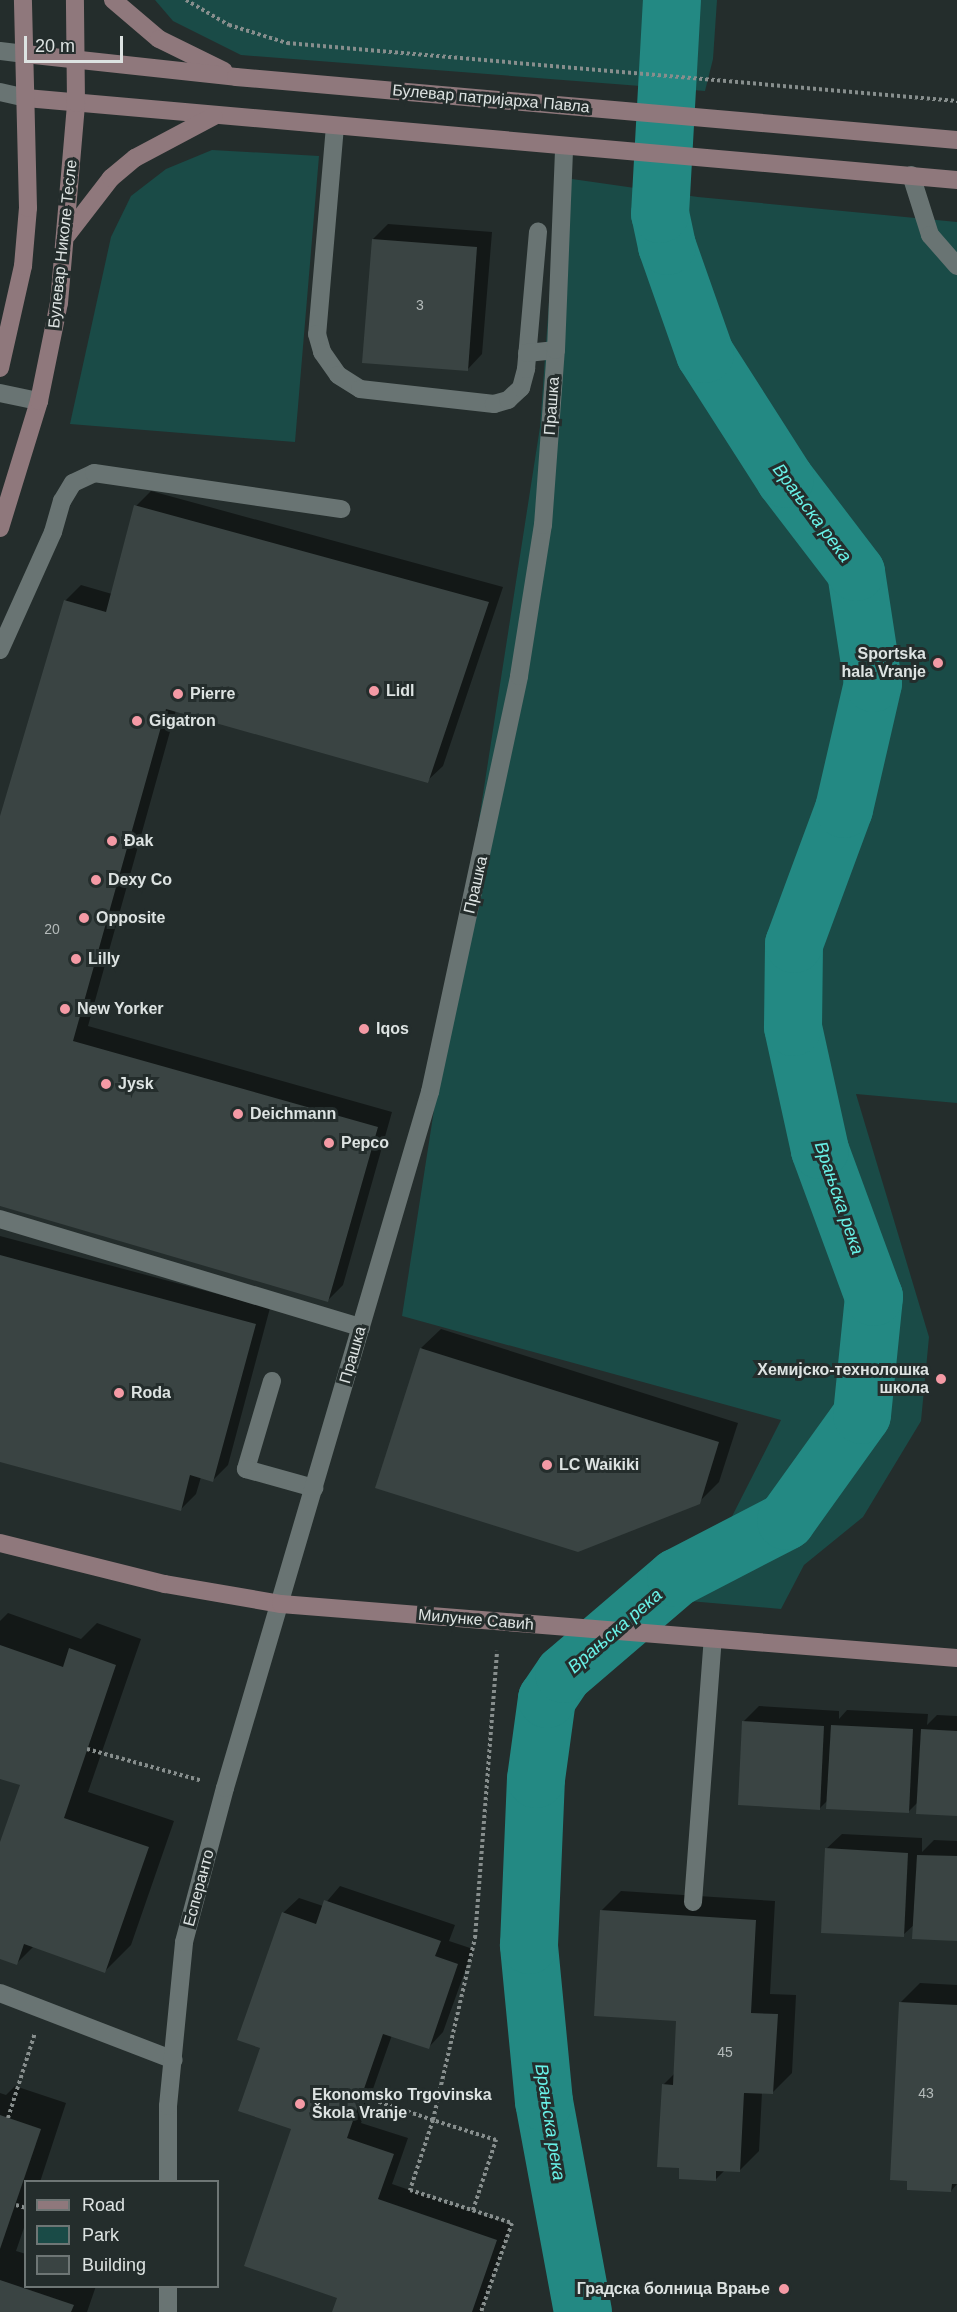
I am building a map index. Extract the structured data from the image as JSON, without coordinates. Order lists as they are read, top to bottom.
{
  "streets": {
    "main road": ["Булевар патријарха Павла", "Булевар Николе Тесле", "Милунке Савић"],
    "street": ["Прашка", "Есперанто"]
  },
  "crossings": [
    ["Булевар патријарха Павла", "Булевар Николе Тесле"],
    ["Прашка", "Милунке Савић"],
    ["Прашка", "Есперанто"],
    ["Милунке Савић", "Есперанто"]
  ],
  "water": ["Врањска река"],
  "places": [
    "Sportska hala Vranje",
    "Lidl",
    "Pierre",
    "Gigatron",
    "Đak",
    "Dexy Co",
    "Opposite",
    "Lilly",
    "New Yorker",
    "Iqos",
    "Jysk",
    "Deichmann",
    "Pepco",
    "Хемијско-технолошка школа",
    "Roda",
    "LC Waikiki",
    "Ekonomsko Trgovinska Škola Vranje",
    "Градска болница Врање"
  ],
  "house_numbers": [
    "3",
    "20",
    "45",
    "43"
  ],
  "legend": ["Road", "Park", "Building"],
  "scale_bar": "20 m"
}
